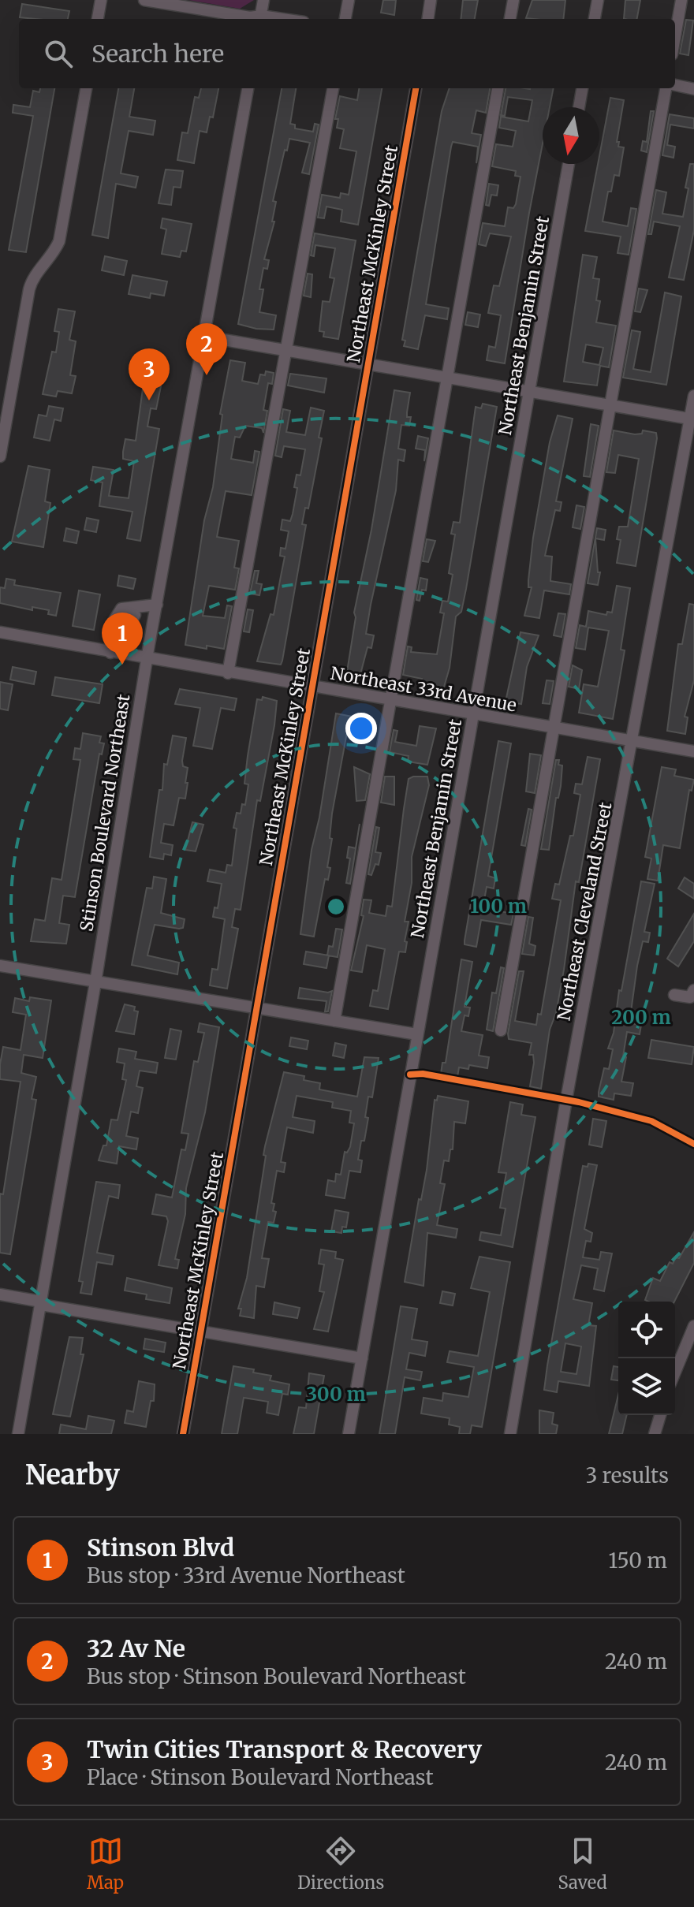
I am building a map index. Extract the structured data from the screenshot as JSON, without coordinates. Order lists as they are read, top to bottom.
{
  "streets": {
    "street": [
      "Northeast McKinley Street",
      "Northeast Benjamin Street",
      "Northeast 33rd Avenue",
      "Stinson Boulevard Northeast",
      "Northeast Cleveland Street"
    ]
  },
  "crossings": [
    ["Northeast McKinley Street", "Northeast 33rd Avenue"],
    ["Northeast Benjamin Street", "Northeast 33rd Avenue"],
    ["Northeast 33rd Avenue", "Stinson Boulevard Northeast"],
    ["Northeast 33rd Avenue", "Northeast Cleveland Street"]
  ],
  "north": "bottom",
  "page": {
    "search": "Search here",
    "pins": ["2", "3", "1"],
    "heading": ["Nearby", "3 results"],
    "list": [
      {
        "mark": "1",
        "name": "Stinson Blvd",
        "note": "Bus stop · 33rd Avenue Northeast",
        "value": "150 m"
      },
      {
        "mark": "2",
        "name": "32 Av Ne",
        "note": "Bus stop · Stinson Boulevard Northeast",
        "value": "240 m"
      },
      {
        "mark": "3",
        "name": "Twin Cities Transport & Recovery",
        "note": "Place · Stinson Boulevard Northeast",
        "value": "240 m"
      }
    ],
    "nav": ["Map", "Directions", "Saved"]
  },
  "rings": ["100 m", "200 m", "300 m"]
}
